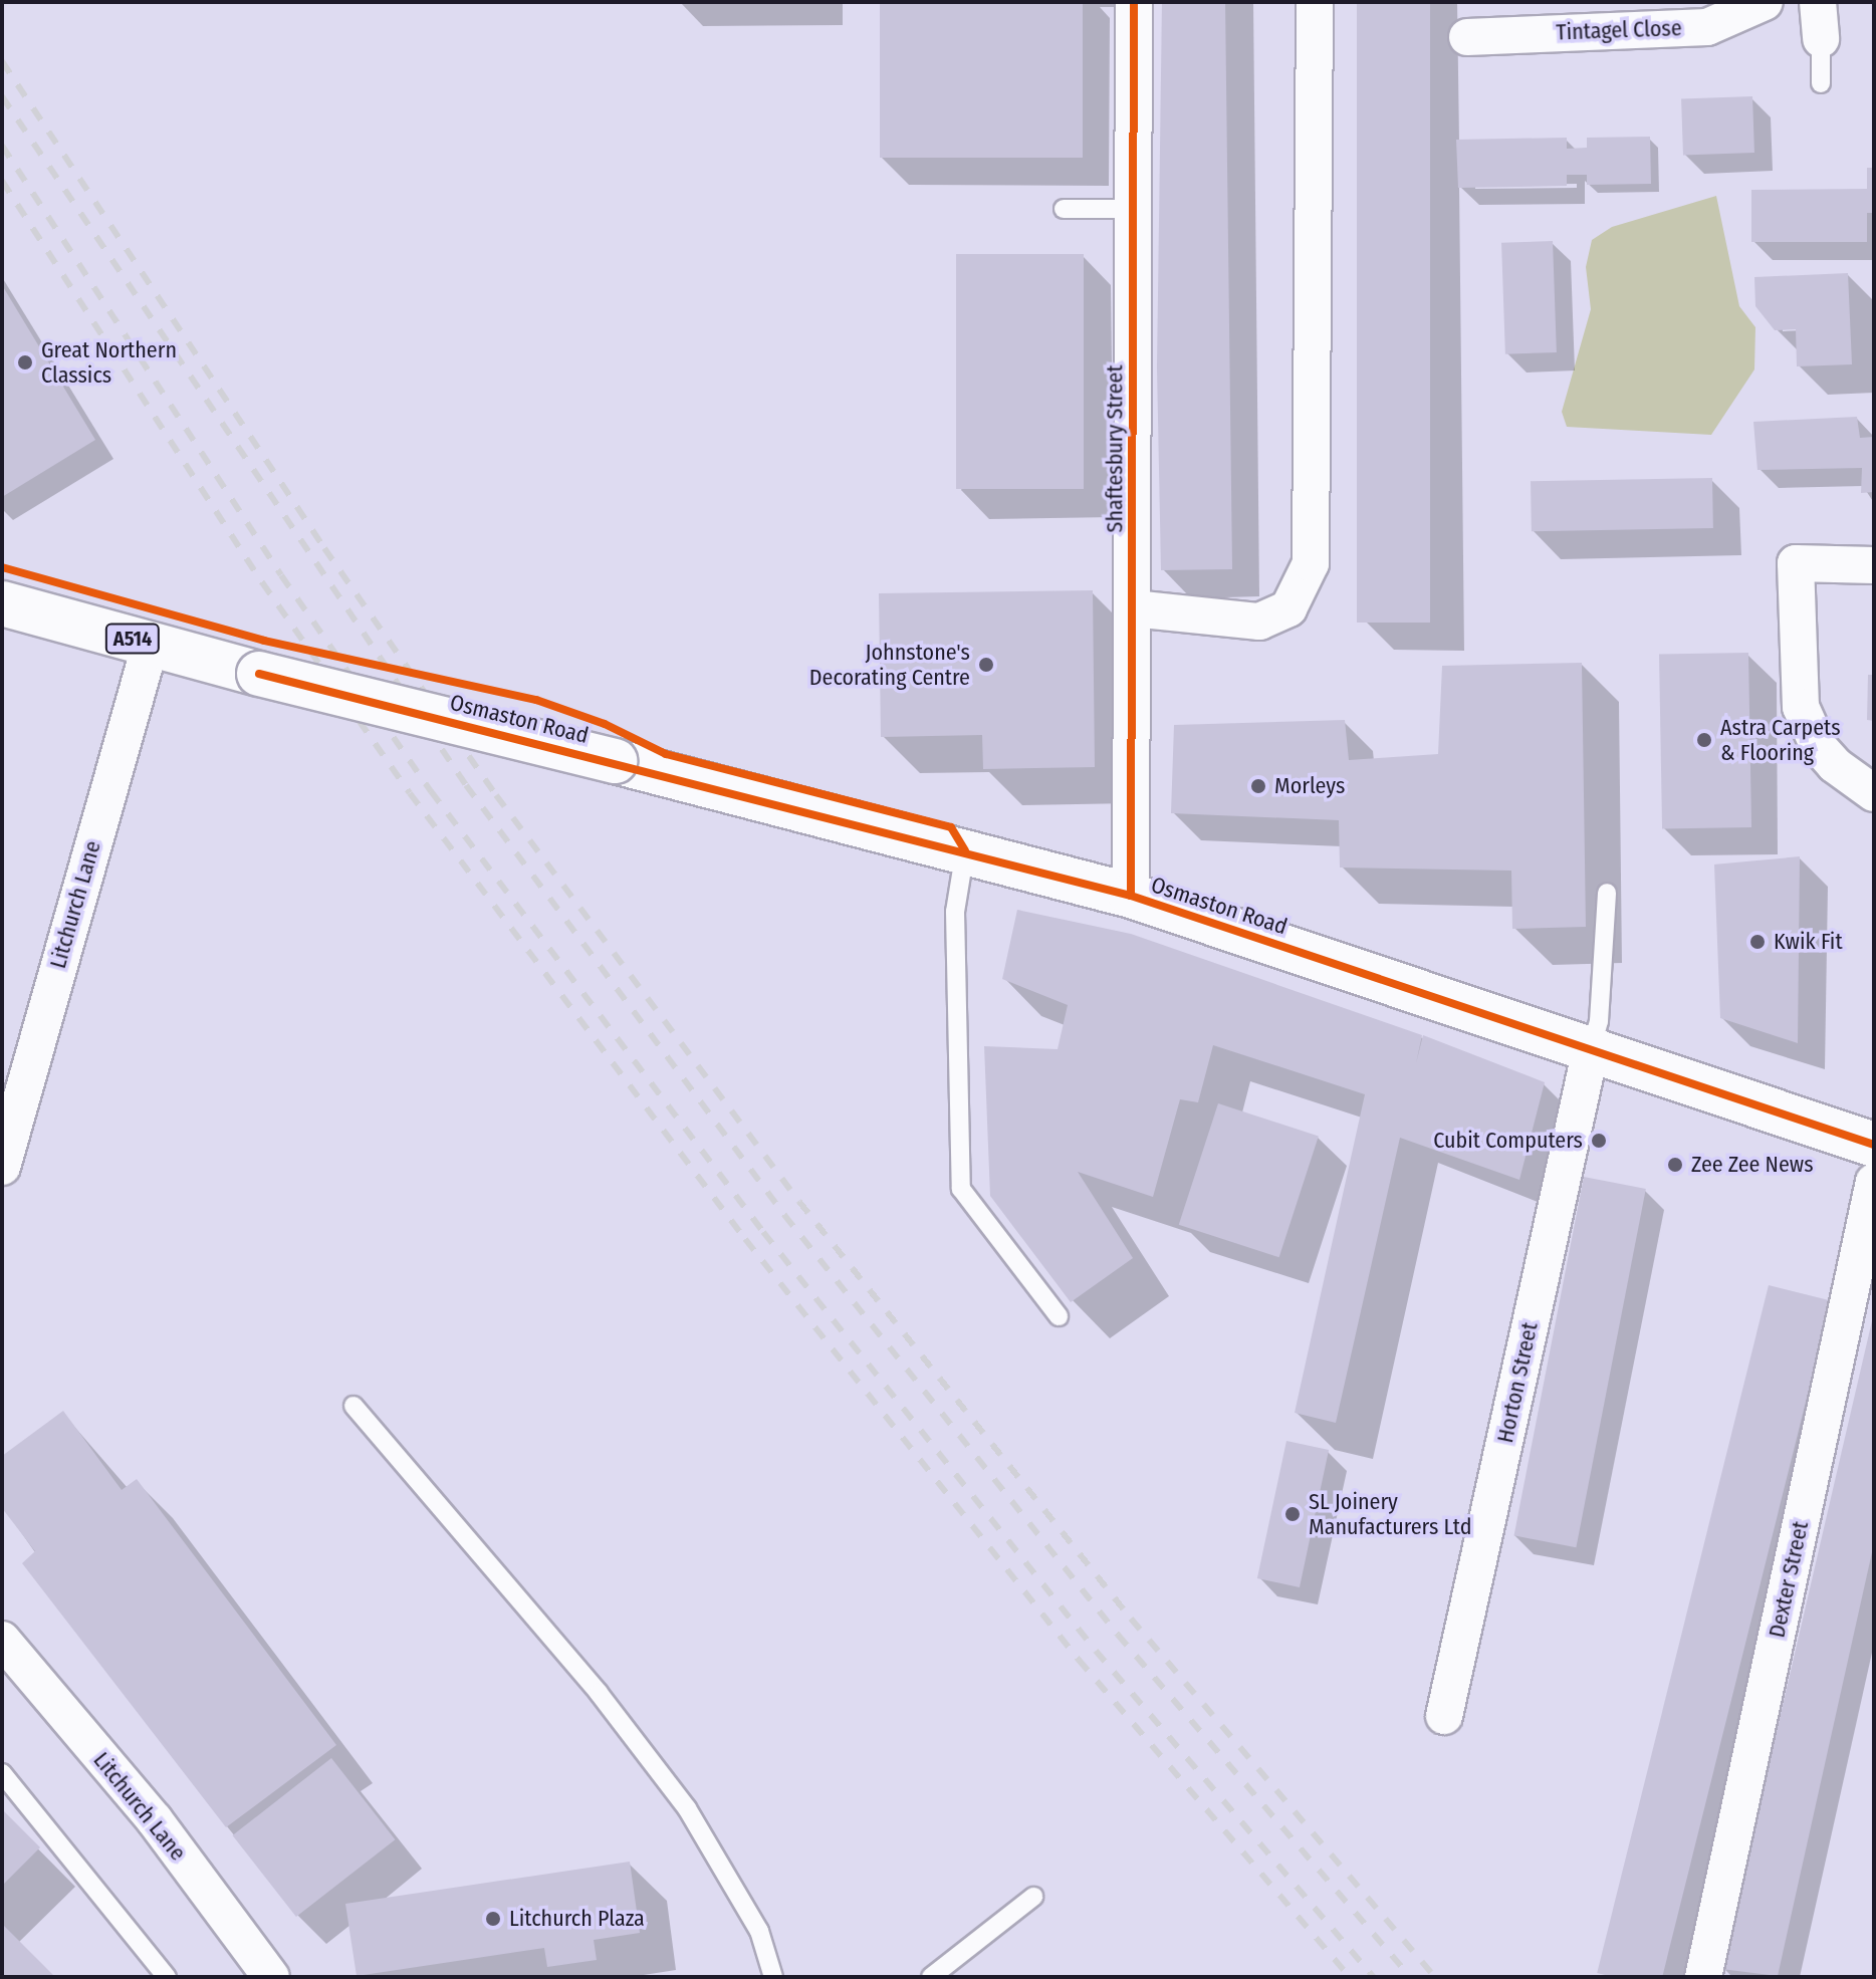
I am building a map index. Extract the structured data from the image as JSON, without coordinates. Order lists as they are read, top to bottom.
{
  "streets": {
    "main road": ["A514", "Osmaston Road"],
    "street": [
      "Tintagel Close",
      "Shaftesbury Street",
      "Litchurch Lane",
      "Horton Street",
      "Dexter Street"
    ]
  },
  "crossings": [
    ["Shaftesbury Street", "Osmaston Road"],
    ["Osmaston Road", "Litchurch Lane"],
    ["Osmaston Road", "Horton Street"]
  ],
  "places": [
    "Great Northern Classics",
    "Johnstone's Decorating Centre",
    "Astra Carpets & Flooring",
    "Morleys",
    "Kwik Fit",
    "Cubit Computers",
    "Zee Zee News",
    "SL Joinery Manufacturers Ltd",
    "Litchurch Plaza"
  ]
}
